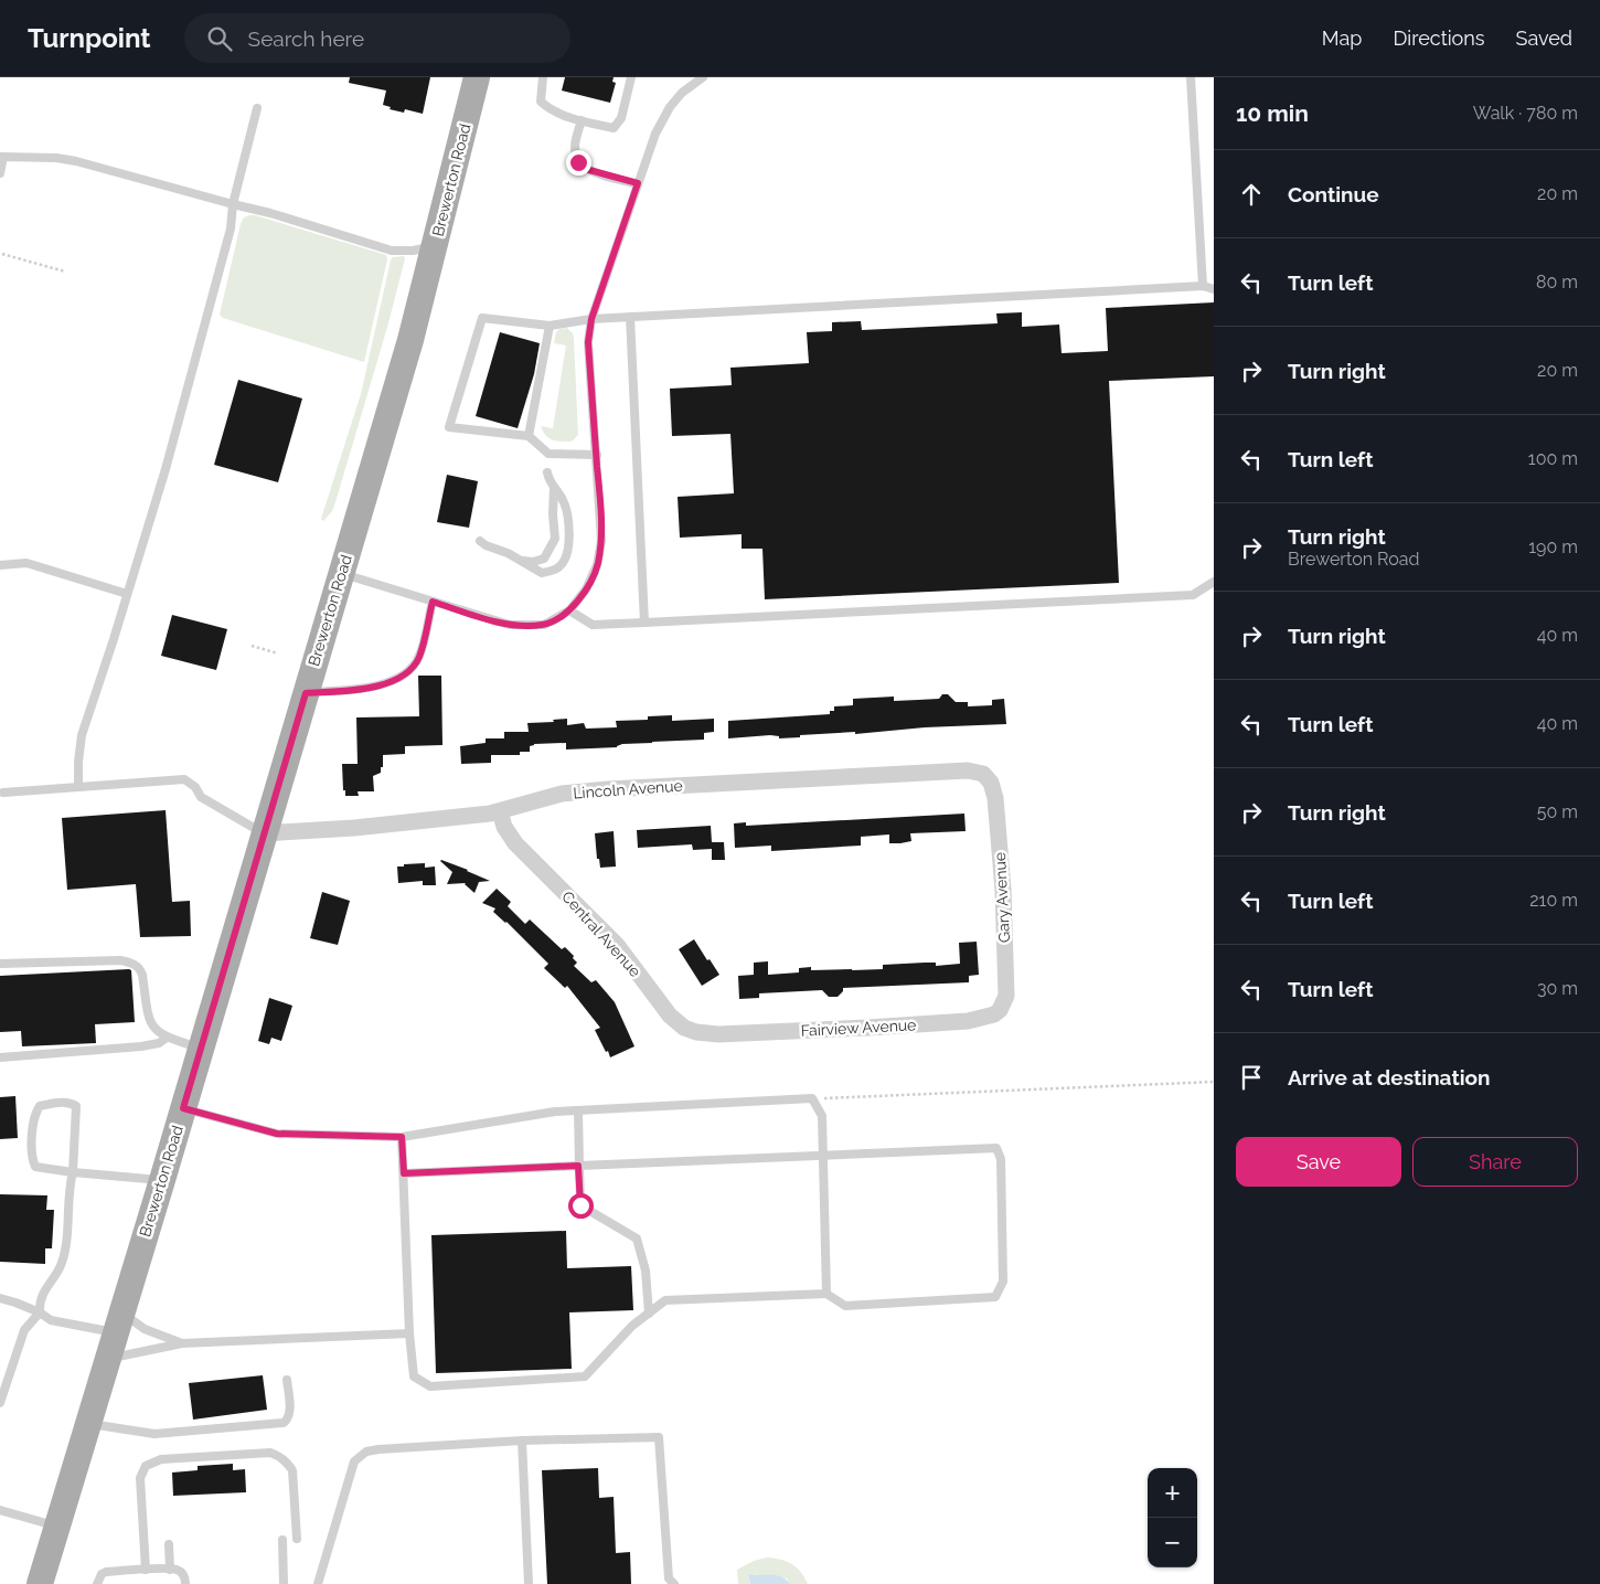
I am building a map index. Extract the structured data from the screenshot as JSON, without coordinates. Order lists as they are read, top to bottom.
{
  "streets": {
    "main road": ["Brewerton Road"],
    "street": [
      "Lincoln Avenue",
      "Gary Avenue",
      "Central Avenue",
      "Fairview Avenue"
    ]
  },
  "crossings": [
    ["Brewerton Road", "Lincoln Avenue"],
    ["Lincoln Avenue", "Gary Avenue"],
    ["Lincoln Avenue", "Central Avenue"],
    ["Gary Avenue", "Fairview Avenue"],
    ["Central Avenue", "Fairview Avenue"]
  ],
  "page": {
    "header": "Turnpoint",
    "search": "Search here",
    "nav": ["Map", "Directions", "Saved"],
    "heading": ["10 min", "Walk · 780 m"],
    "list": [
      ["Continue", "20 m"],
      ["Turn left", "80 m"],
      ["Turn right", "20 m"],
      ["Turn left", "100 m"],
      ["Turn right", "Brewerton Road", "190 m"],
      ["Turn right", "40 m"],
      ["Turn left", "40 m"],
      ["Turn right", "50 m"],
      ["Turn left", "210 m"],
      ["Turn left", "30 m"],
      "Arrive at destination"
    ],
    "buttons": ["Save", "Share"],
    "map_buttons": ["+", "−"]
  }
}
